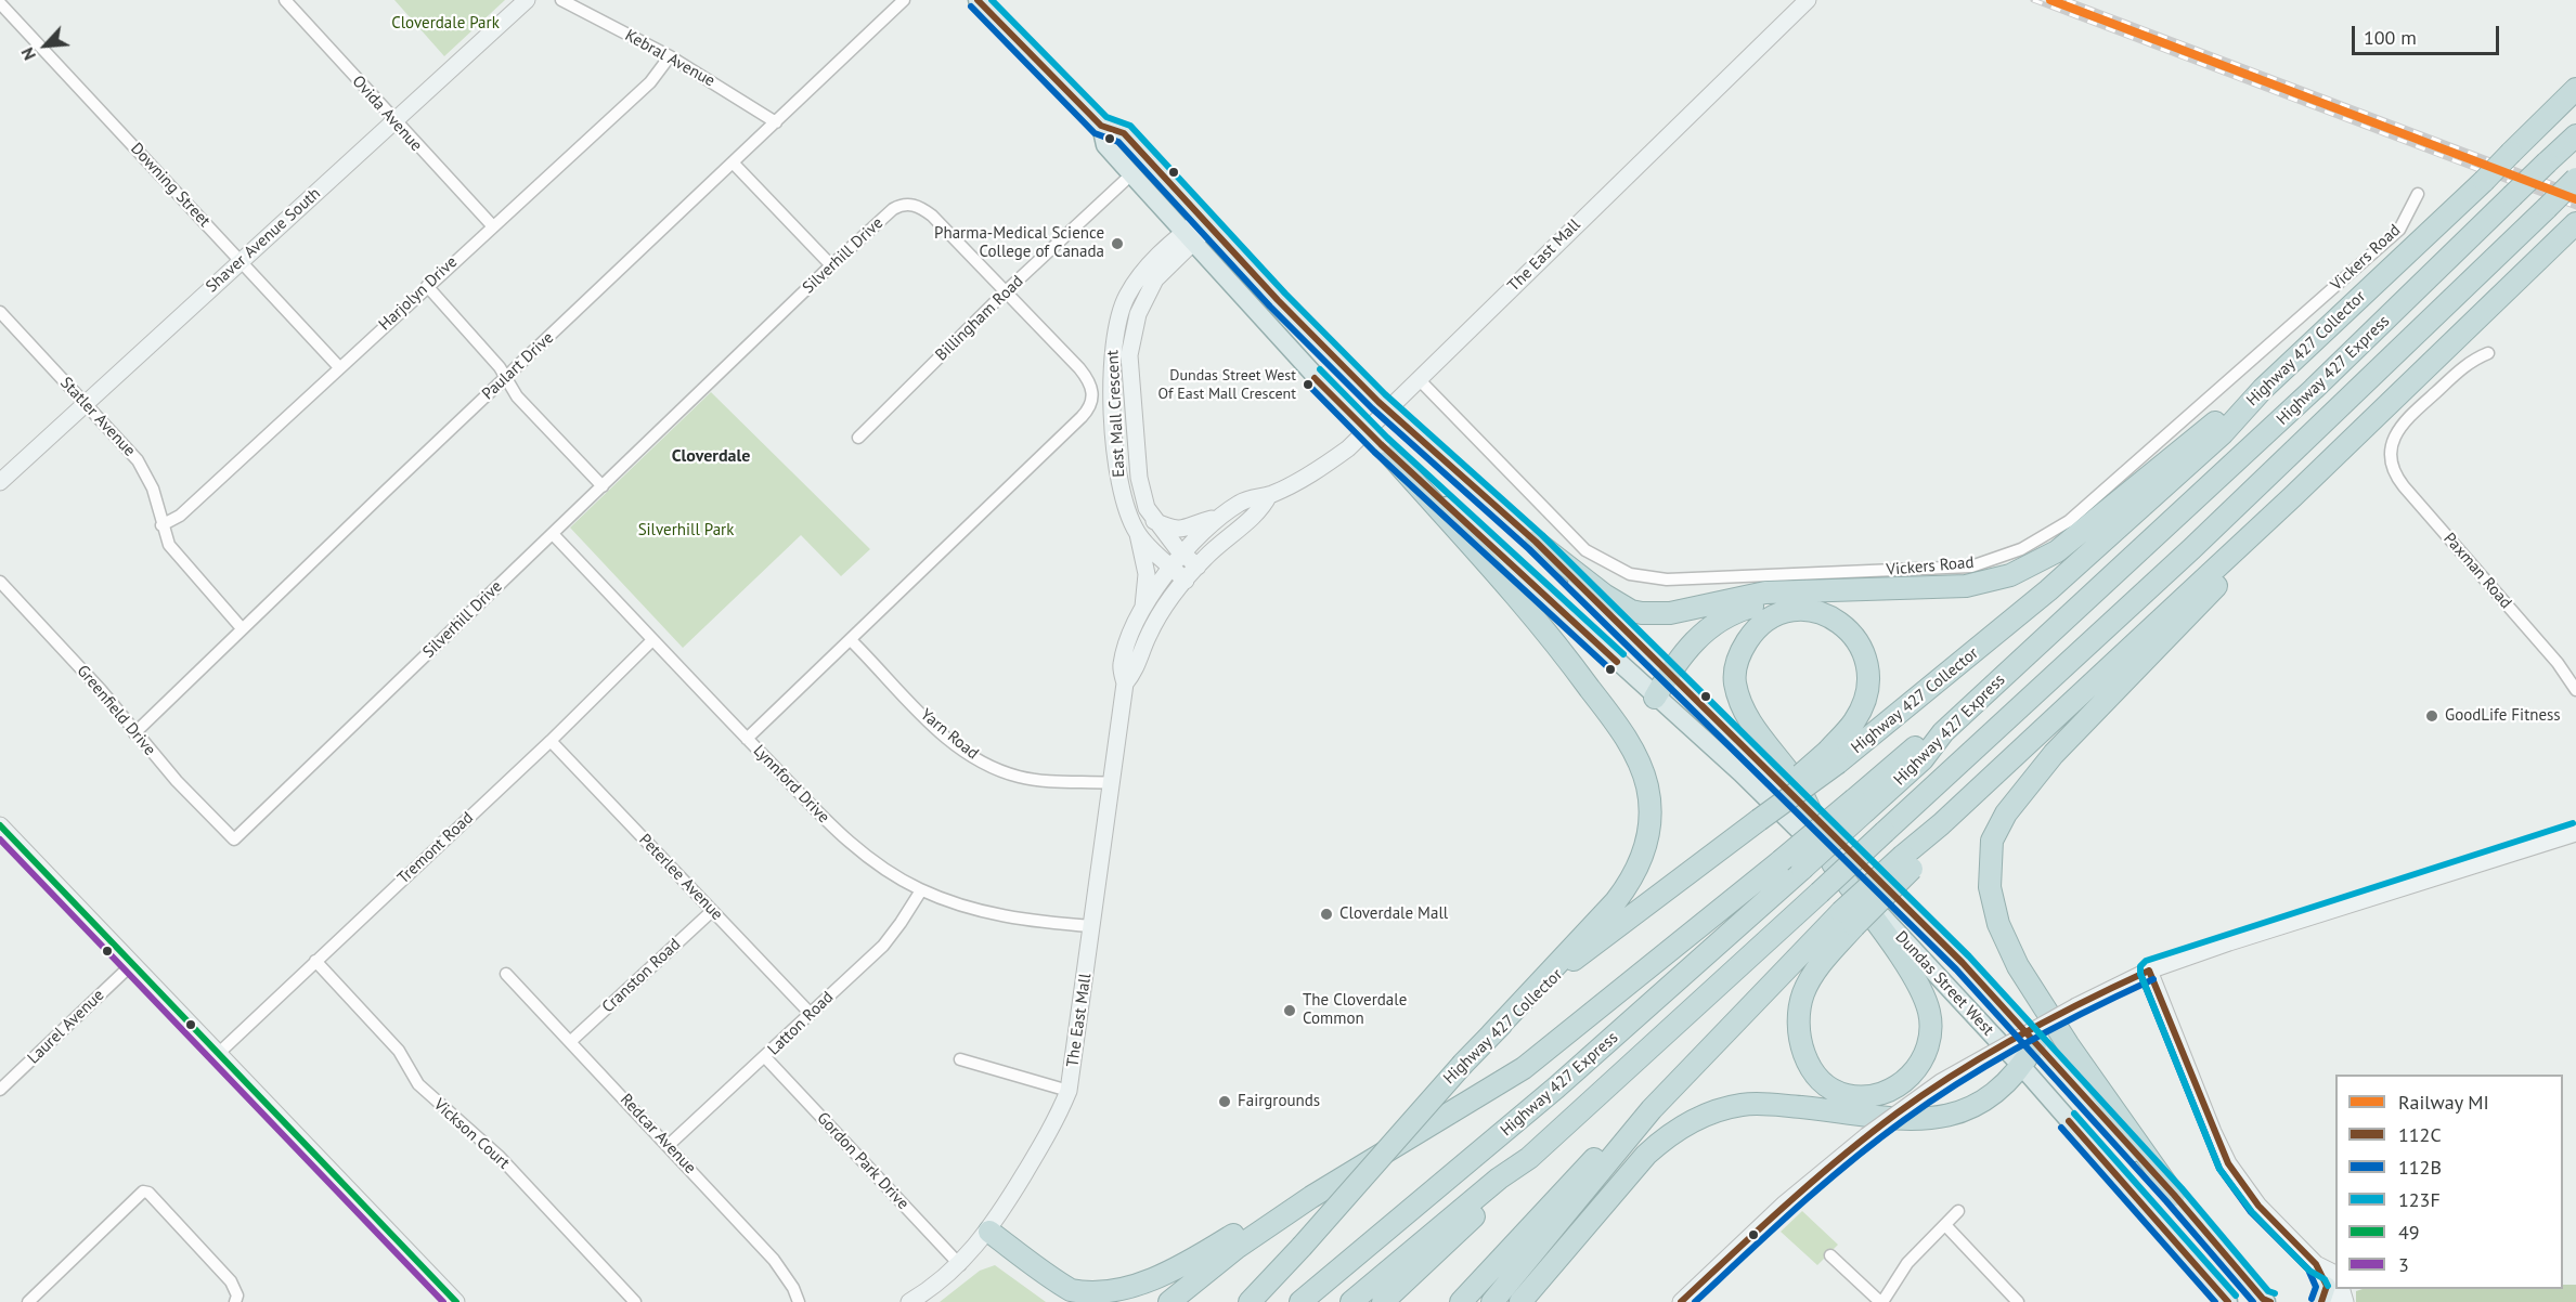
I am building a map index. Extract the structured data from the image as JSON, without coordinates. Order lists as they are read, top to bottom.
{
  "streets": {
    "highway": ["Highway 427 Collector", "Highway 427 Express"],
    "main road": [
      "Shaver Avenue South",
      "The East Mall",
      "East Mall Crescent",
      "Dundas Street West"
    ],
    "street": [
      "Kebral Avenue",
      "Ovida Avenue",
      "Downing Street",
      "Silverhill Drive",
      "Vickers Road",
      "Harjolyn Drive",
      "Billingham Road",
      "Paulart Drive",
      "Statler Avenue",
      "Paxman Road",
      "Greenfield Drive",
      "Yarn Road",
      "Lynnford Drive",
      "Tremont Road",
      "Peterlee Avenue",
      "Cranston Road",
      "Latton Road",
      "Laurel Avenue",
      "Vickson Court",
      "Redcar Avenue",
      "Gordon Park Drive"
    ]
  },
  "crossings": [
    ["Kebral Avenue", "Harjolyn Drive"],
    ["Kebral Avenue", "Paulart Drive"],
    ["Ovida Avenue", "Shaver Avenue South"],
    ["Ovida Avenue", "Harjolyn Drive"],
    ["Downing Street", "Shaver Avenue South"],
    ["Downing Street", "Harjolyn Drive"],
    ["Shaver Avenue South", "Statler Avenue"],
    ["Silverhill Drive", "Billingham Road"],
    ["Silverhill Drive", "Greenfield Drive"],
    ["Silverhill Drive", "Yarn Road"],
    ["Silverhill Drive", "Lynnford Drive"],
    ["The East Mall", "Vickers Road"],
    ["The East Mall", "East Mall Crescent"],
    ["The East Mall", "Yarn Road"],
    ["The East Mall", "Lynnford Drive"],
    ["The East Mall", "Gordon Park Drive"],
    ["Harjolyn Drive", "Statler Avenue"],
    ["Billingham Road", "Dundas Street West"],
    ["Paulart Drive", "Statler Avenue"],
    ["Paulart Drive", "Greenfield Drive"],
    ["East Mall Crescent", "Dundas Street West"],
    ["Lynnford Drive", "Tremont Road"],
    ["Lynnford Drive", "Latton Road"],
    ["Tremont Road", "Peterlee Avenue"],
    ["Tremont Road", "Vickson Court"],
    ["Peterlee Avenue", "Cranston Road"],
    ["Peterlee Avenue", "Latton Road"],
    ["Cranston Road", "Redcar Avenue"],
    ["Latton Road", "Redcar Avenue"],
    ["Latton Road", "Gordon Park Drive"]
  ],
  "districts": ["Cloverdale"],
  "parks": ["Cloverdale Park", "Silverhill Park"],
  "places": [
    "Pharma-Medical Science College of Canada",
    "Dundas Street West Of East Mall Crescent",
    "GoodLife Fitness",
    "Cloverdale Mall",
    "The Cloverdale Common",
    "Fairgrounds"
  ],
  "lines": [
    "rail line MI",
    "transit line 112C",
    "transit line 123F",
    "transit line 112B",
    "transit line 49",
    "transit line 3"
  ],
  "legend": [
    "Railway MI",
    "112C",
    "112B",
    "123F",
    "49",
    "3"
  ],
  "scale_bar": "100 m",
  "north": "bottom left"
}
